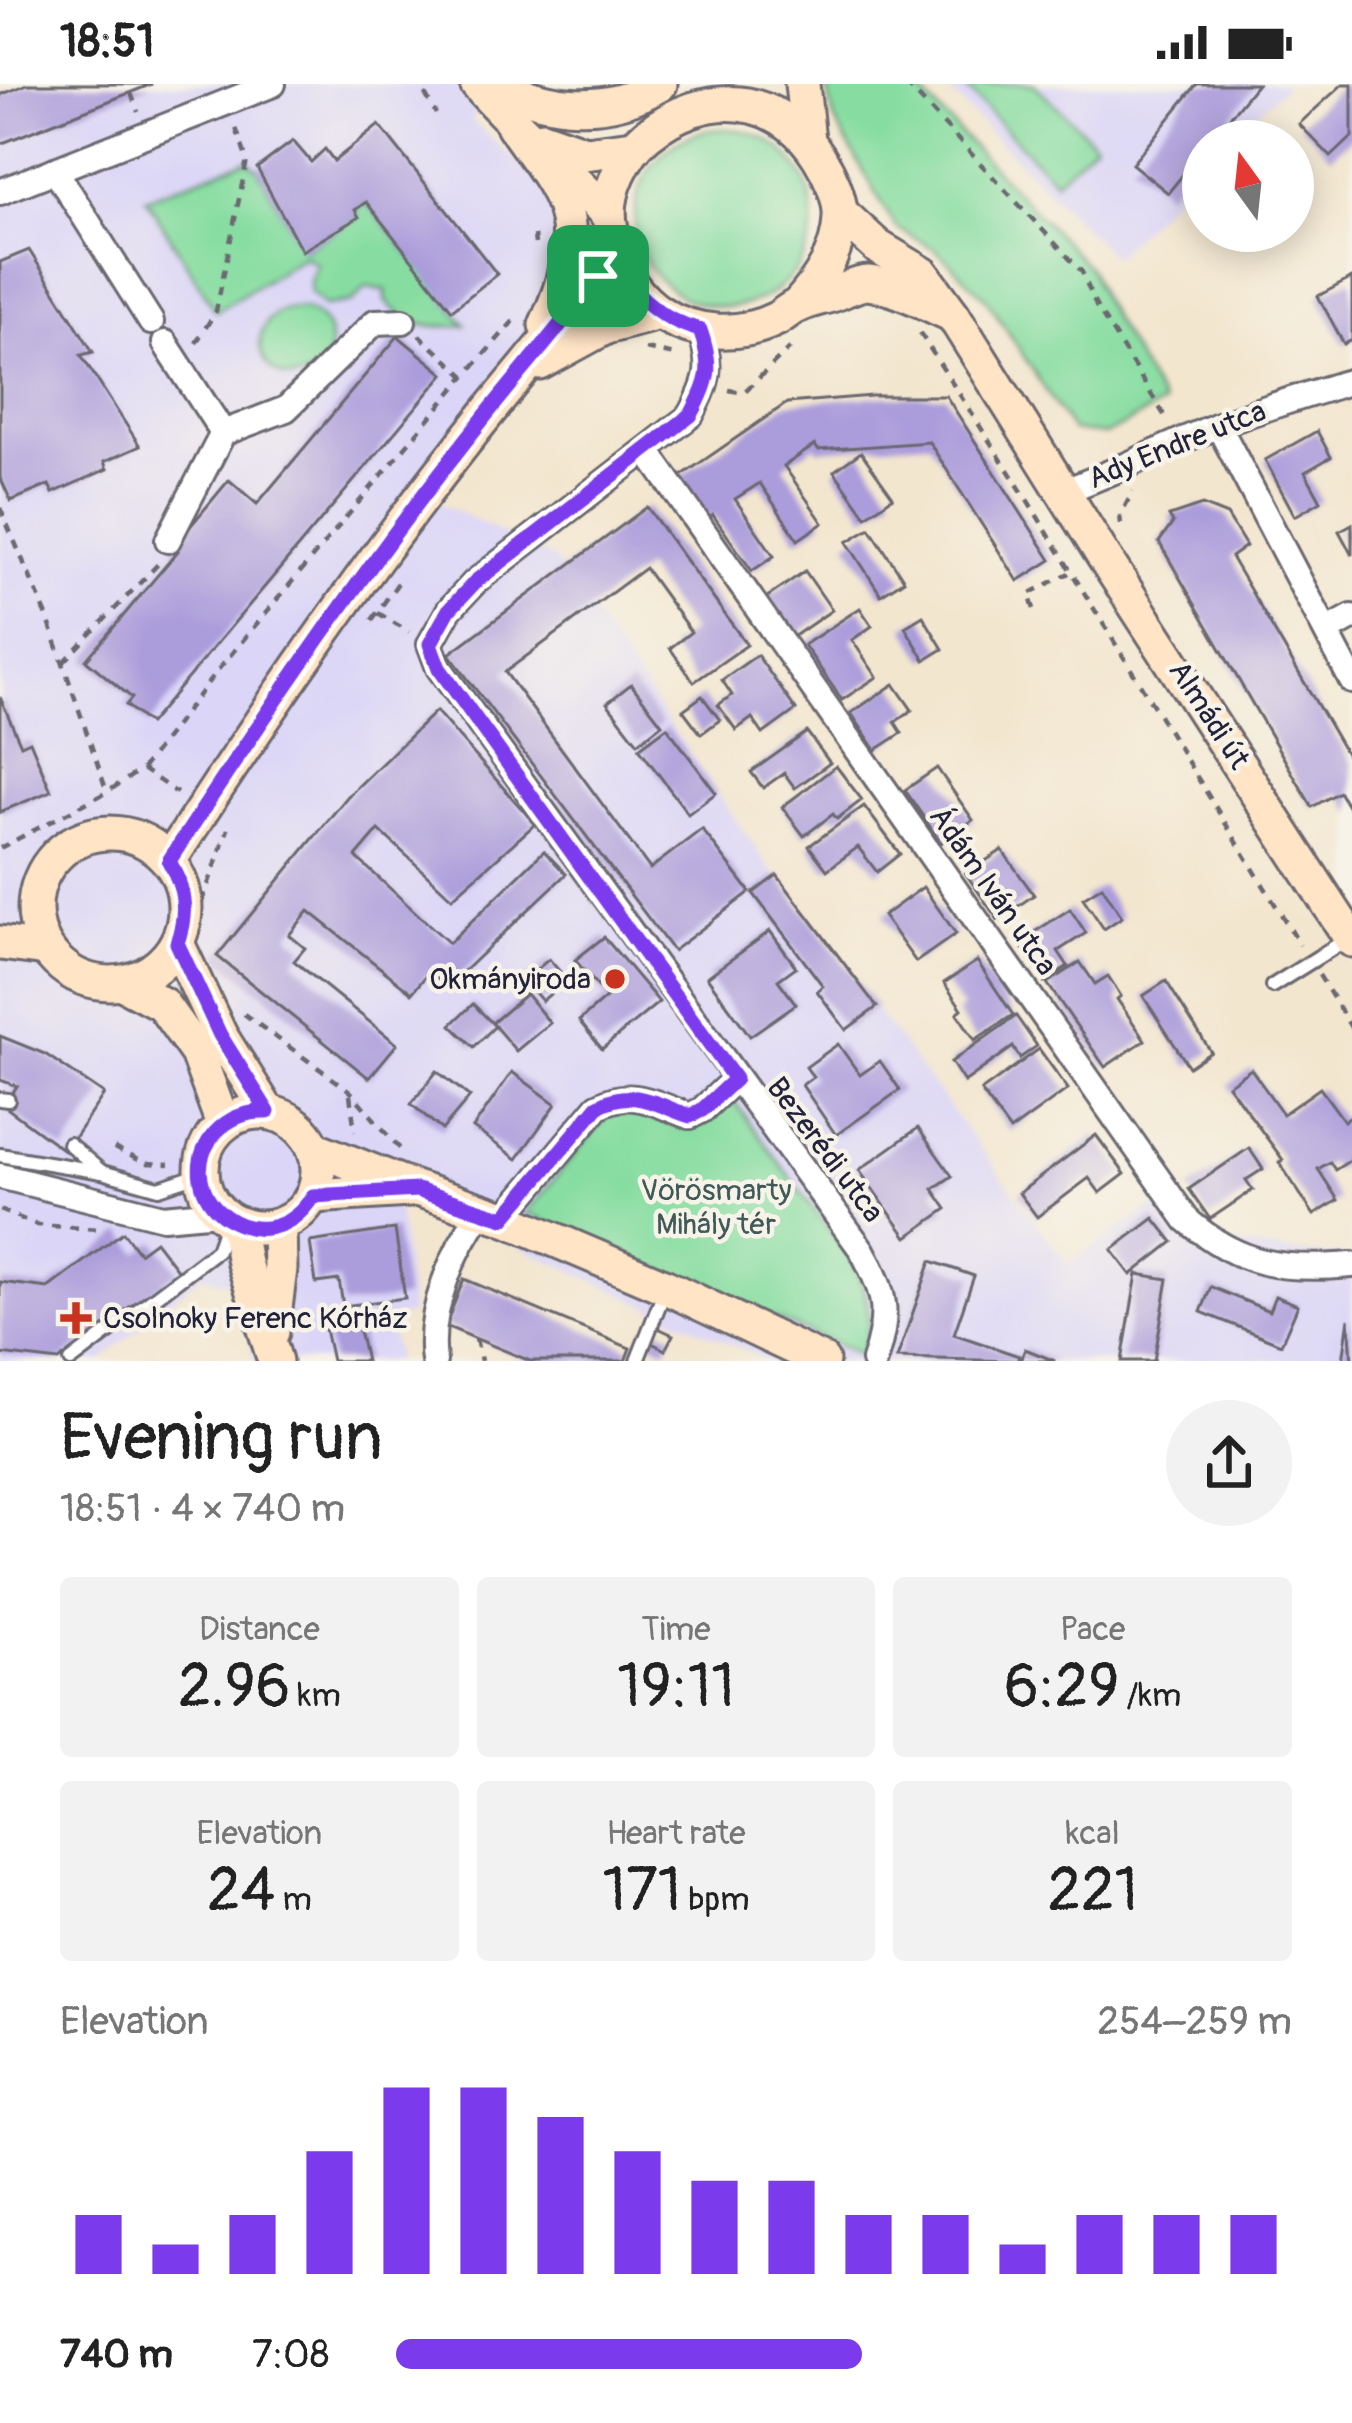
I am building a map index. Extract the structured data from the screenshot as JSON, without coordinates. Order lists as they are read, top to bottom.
{
  "streets": {
    "street": [
      "Ady Endre utca",
      "Almádi út",
      "Ádám Iván utca",
      "Bezerédi utca"
    ]
  },
  "crossings": [
    ["Ady Endre utca", "Almádi út"]
  ],
  "parks": ["Vörösmarty Mihály tér"],
  "places": {
    "other": ["Okmányiroda"],
    "health": ["Csolnoky Ferenc Kórház"]
  },
  "north": "top",
  "page": {
    "status": "18:51",
    "heading": ["Evening run", "18:51 · 4 × 740 m"],
    "stats": [
      ["Distance", "2.96 km"],
      ["Time", "19:11"],
      ["Pace", "6:29 /km"],
      ["Elevation", "24 m"],
      ["Heart rate", "171 bpm"],
      ["kcal", "221"]
    ],
    "chart": ["Elevation", "254–259 m"],
    "list": [
      {
        "name": "740 m",
        "note": "7:08"
      }
    ]
  }
}
